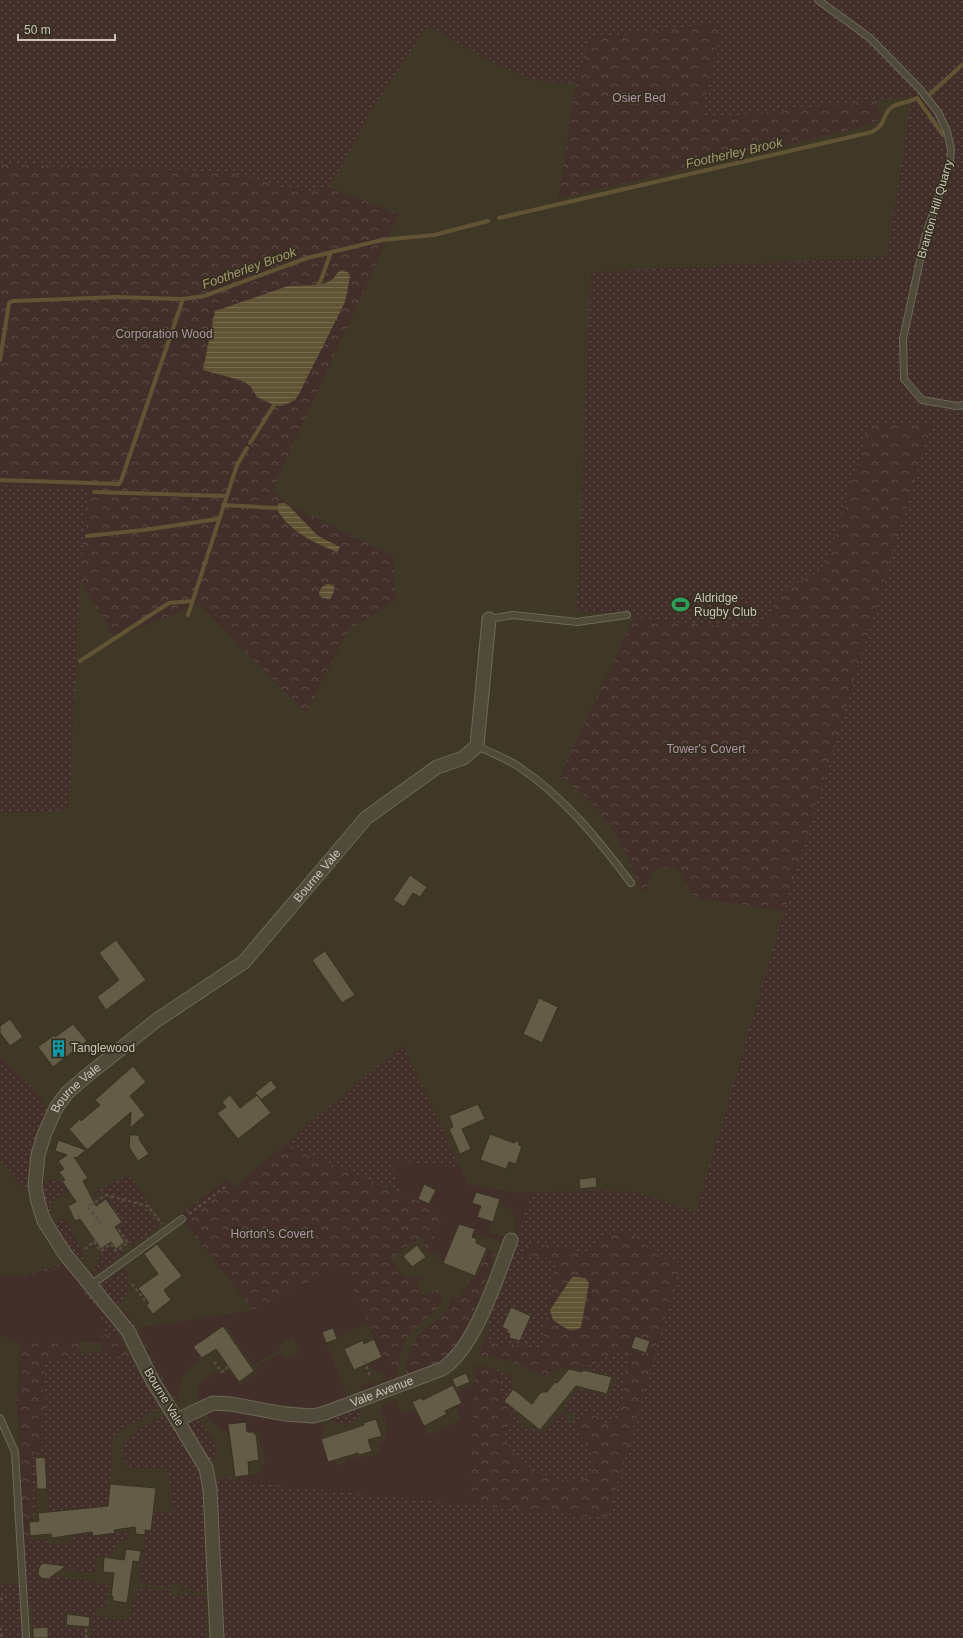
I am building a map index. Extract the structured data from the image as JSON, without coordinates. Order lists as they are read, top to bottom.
{
  "streets": {
    "street": ["Bourne Vale", "Vale Avenue"],
    "lane": ["Branton Hill Quarry"]
  },
  "crossings": [
    ["Bourne Vale", "Vale Avenue"]
  ],
  "water": ["Footherley Brook"],
  "parks": [
    "Osier Bed",
    "Corporation Wood",
    "Tower's Covert",
    "Horton's Covert"
  ],
  "places": {
    "sports": ["Aldridge Rugby Club"],
    "building": ["Tanglewood"]
  },
  "scale_bar": "50 m"
}
